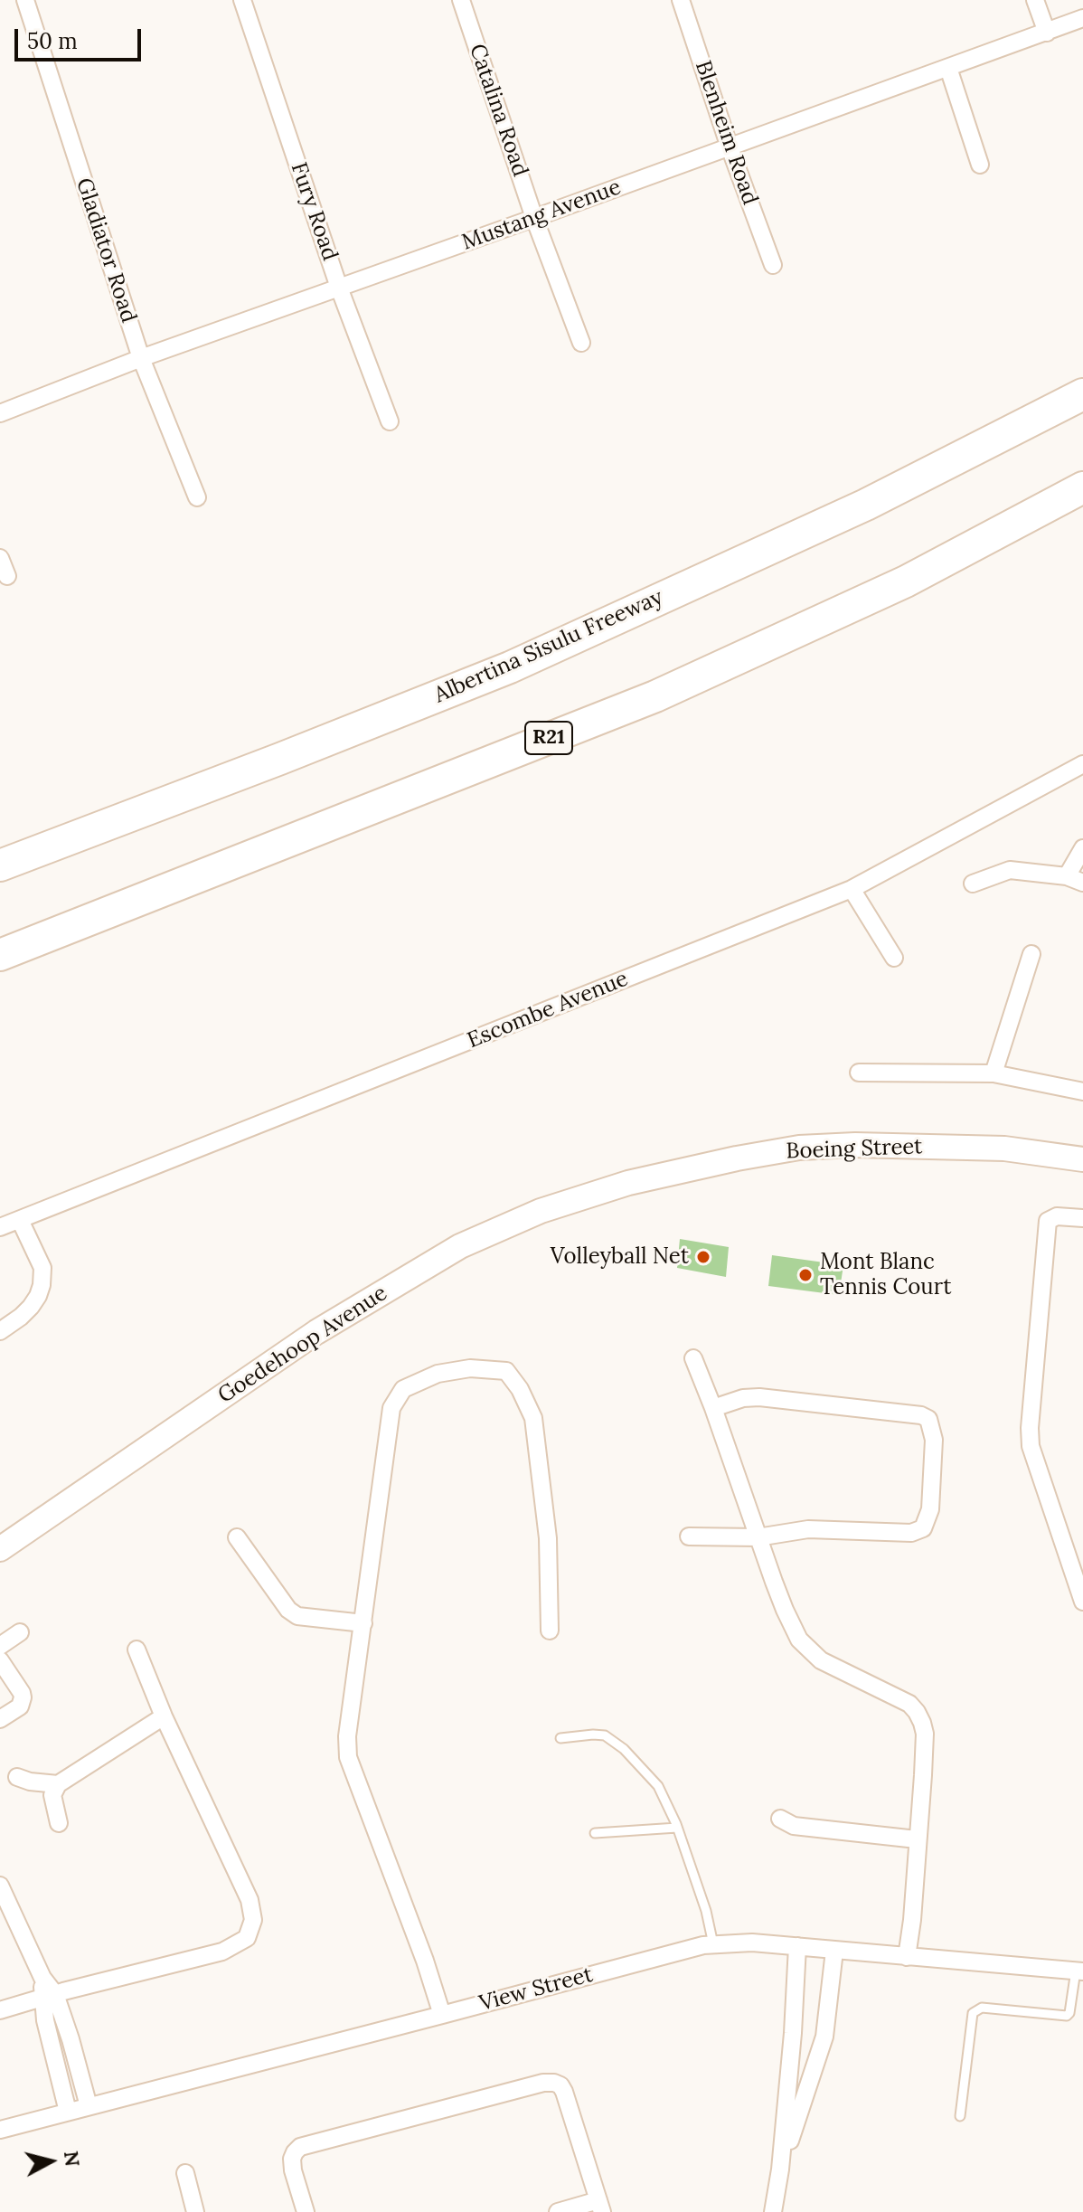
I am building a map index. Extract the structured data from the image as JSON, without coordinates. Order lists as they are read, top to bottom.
{
  "streets": {
    "highway": ["Albertina Sisulu Freeway", "R21"],
    "main road": ["Boeing Street", "Goedehoop Avenue"],
    "street": [
      "Catalina Road",
      "Blenheim Road",
      "Fury Road",
      "Mustang Avenue",
      "Gladiator Road",
      "Escombe Avenue",
      "View Street"
    ]
  },
  "crossings": [
    ["Catalina Road", "Mustang Avenue"],
    ["Blenheim Road", "Mustang Avenue"],
    ["Fury Road", "Mustang Avenue"],
    ["Mustang Avenue", "Gladiator Road"],
    ["Boeing Street", "Goedehoop Avenue"]
  ],
  "places": ["Volleyball Net", "Mont Blanc Tennis Court"],
  "scale_bar": "50 m",
  "north": "right"
}
